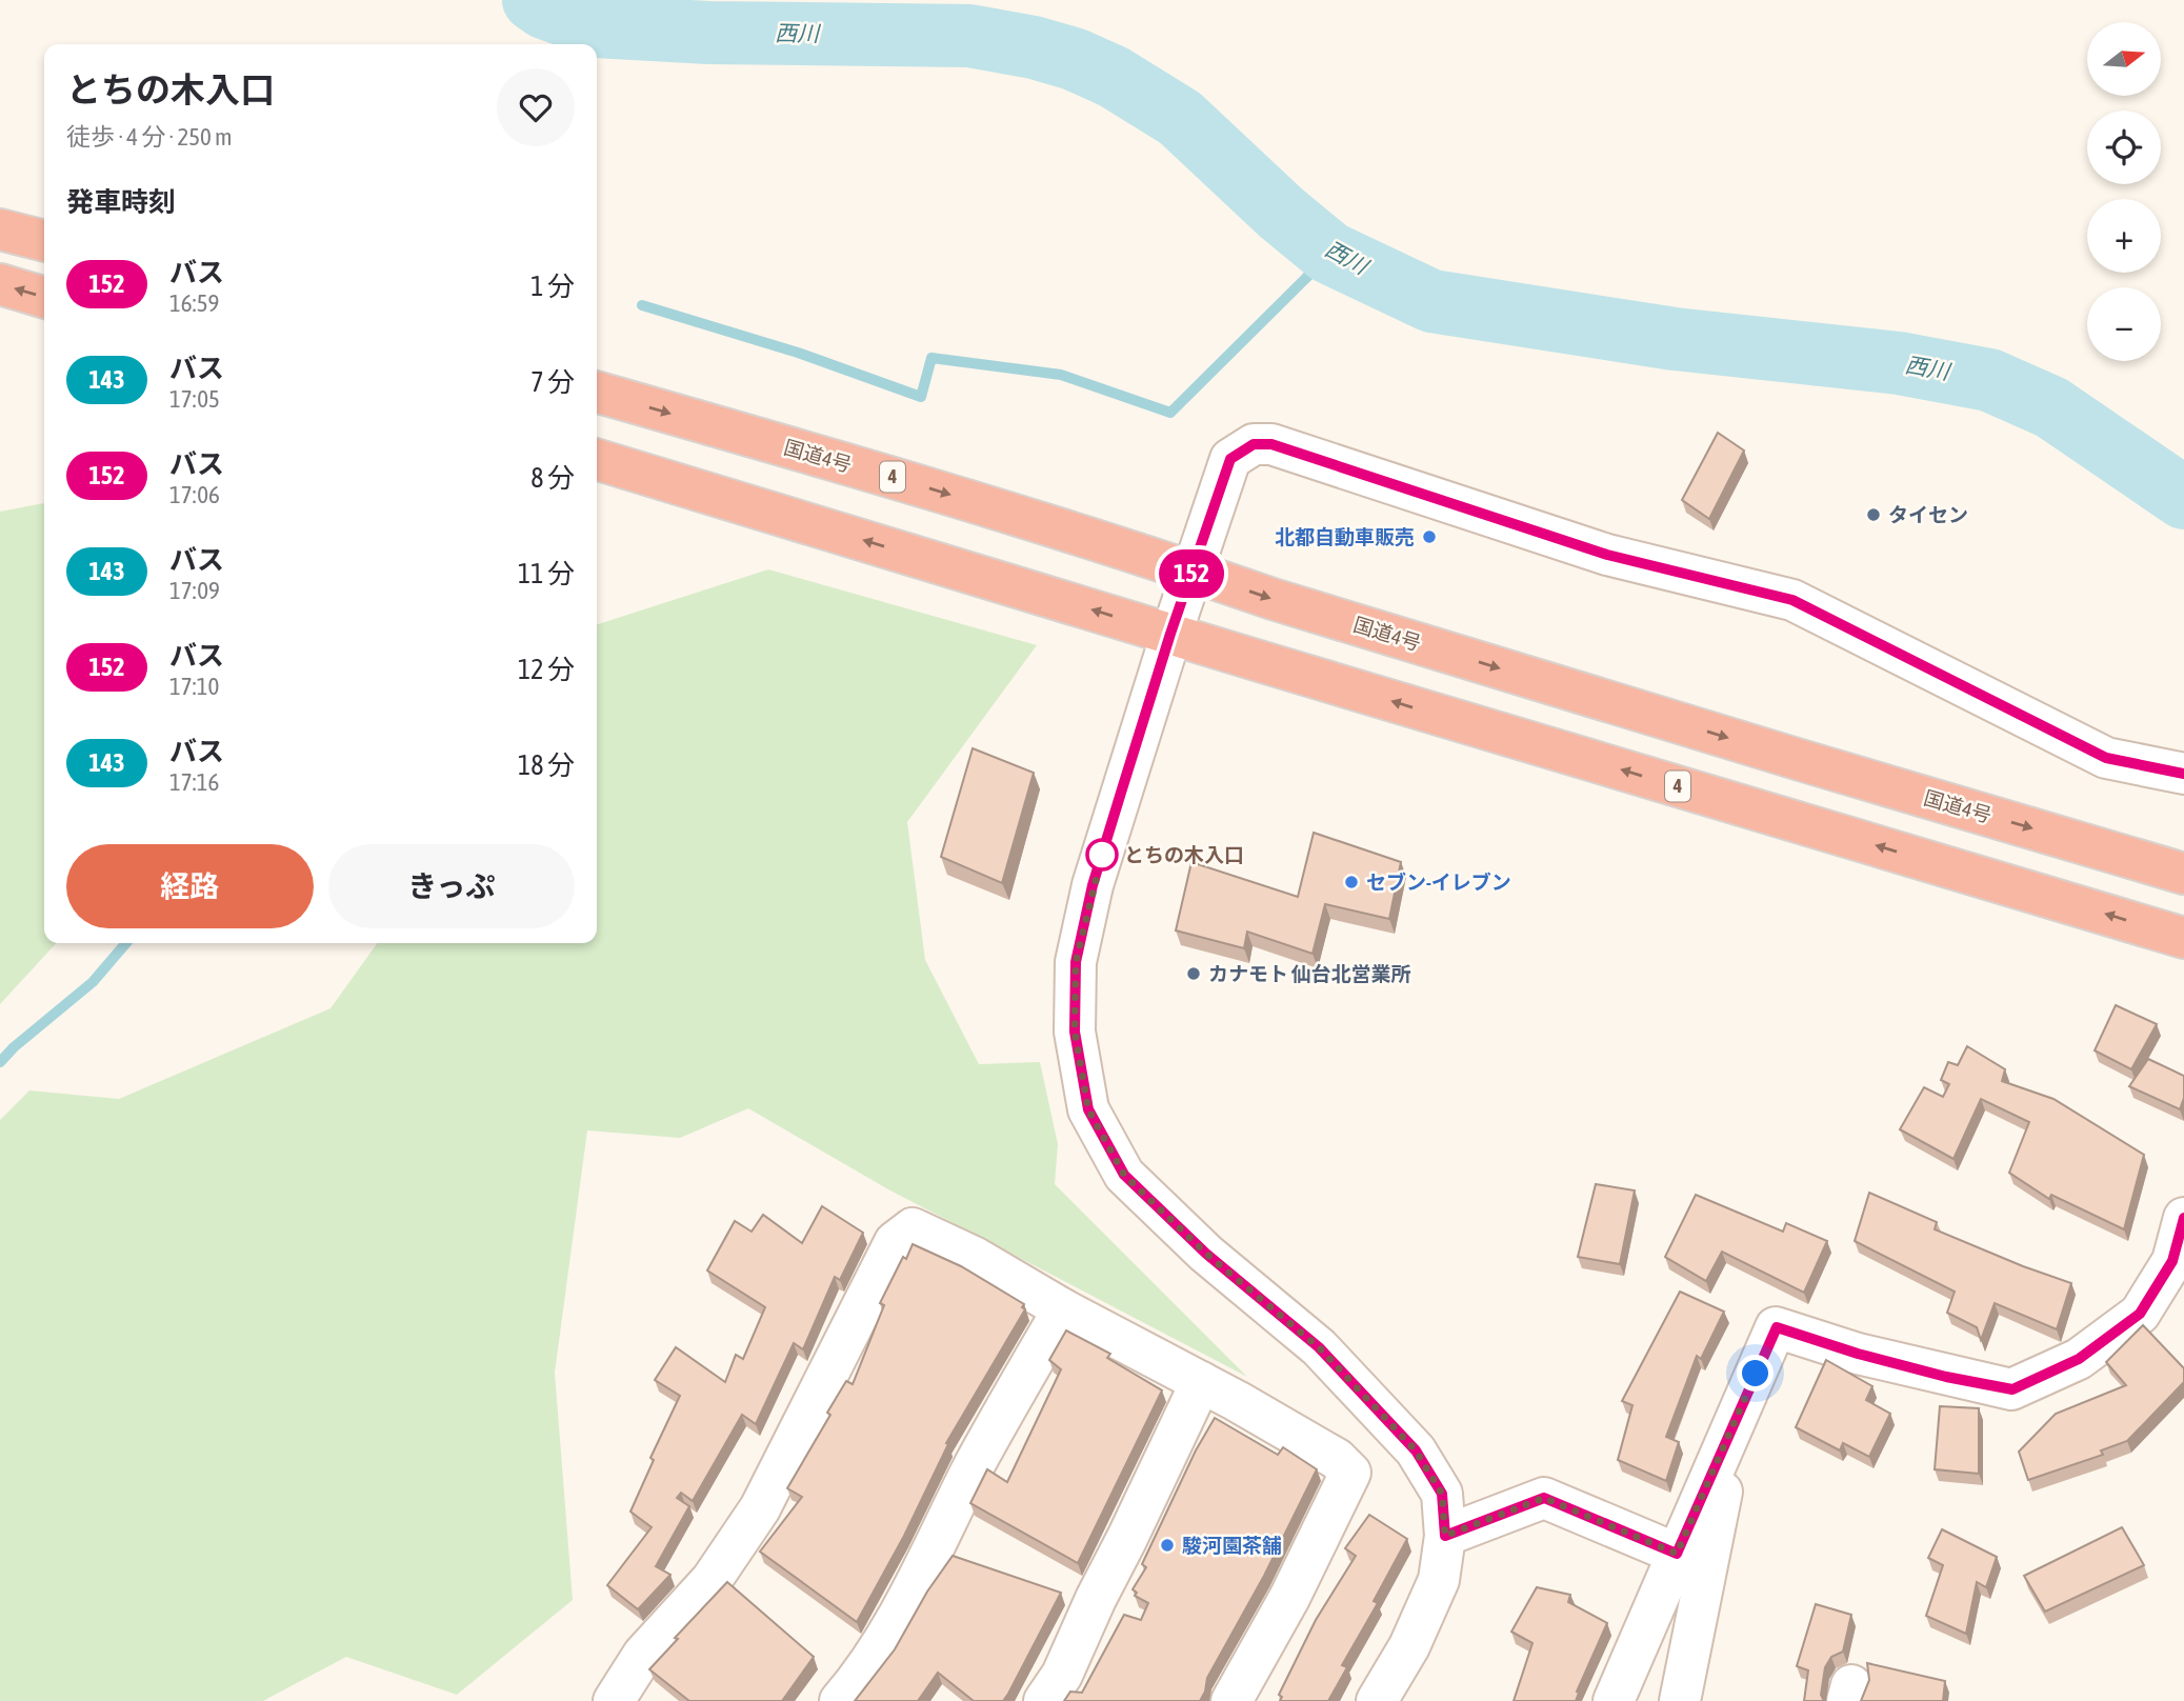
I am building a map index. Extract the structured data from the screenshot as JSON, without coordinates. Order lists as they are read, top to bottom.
{
  "streets": {
    "highway": ["国道4号", "4"]
  },
  "water": ["西川"],
  "places": [
    "タイセン",
    "北都自動車販売",
    "とちの木入口",
    "セブン-イレブン",
    "カナモト 仙台北営業所",
    "駿河園茶舗"
  ],
  "lines": ["bus line 152"],
  "north": "right",
  "page": {
    "on_map": "152",
    "map_buttons": ["+", "−"],
    "heading": [
      ["とちの木入口", "徒歩 · 4 分 · 250 m"],
      "発車時刻"
    ],
    "list": [
      {
        "mark": "152",
        "name": "バス",
        "note": "16:59",
        "value": "1 分"
      },
      {
        "mark": "143",
        "name": "バス",
        "note": "17:05",
        "value": "7 分"
      },
      {
        "mark": "152",
        "name": "バス",
        "note": "17:06",
        "value": "8 分"
      },
      {
        "mark": "143",
        "name": "バス",
        "note": "17:09",
        "value": "11 分"
      },
      {
        "mark": "152",
        "name": "バス",
        "note": "17:10",
        "value": "12 分"
      },
      {
        "mark": "143",
        "name": "バス",
        "note": "17:16",
        "value": "18 分"
      }
    ],
    "buttons": ["経路", "きっぷ"]
  }
}
